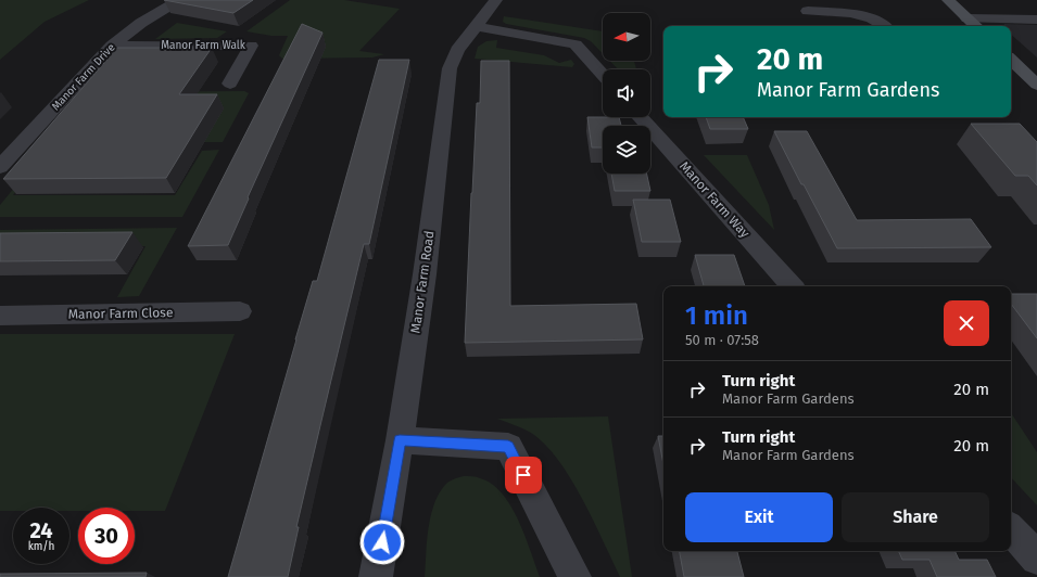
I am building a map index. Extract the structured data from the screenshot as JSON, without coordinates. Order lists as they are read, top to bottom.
{
  "streets": {
    "street": [
      "Manor Farm Walk",
      "Manor Farm Drive",
      "Manor Farm Way",
      "Manor Farm Road",
      "Manor Farm Close"
    ]
  },
  "crossings": [
    ["Manor Farm Walk", "Manor Farm Drive"]
  ],
  "north": "left",
  "page": {
    "turn": ["20 m", "Manor Farm Gardens"],
    "heading": ["1 min", "50 m · 07:58"],
    "list": [
      {
        "name": "Turn right",
        "note": "Manor Farm Gardens",
        "value": "20 m"
      },
      {
        "name": "Turn right",
        "note": "Manor Farm Gardens",
        "value": "20 m"
      }
    ],
    "buttons": ["Exit", "Share"],
    "speed": "24 km/h",
    "limit": "30"
  }
}
